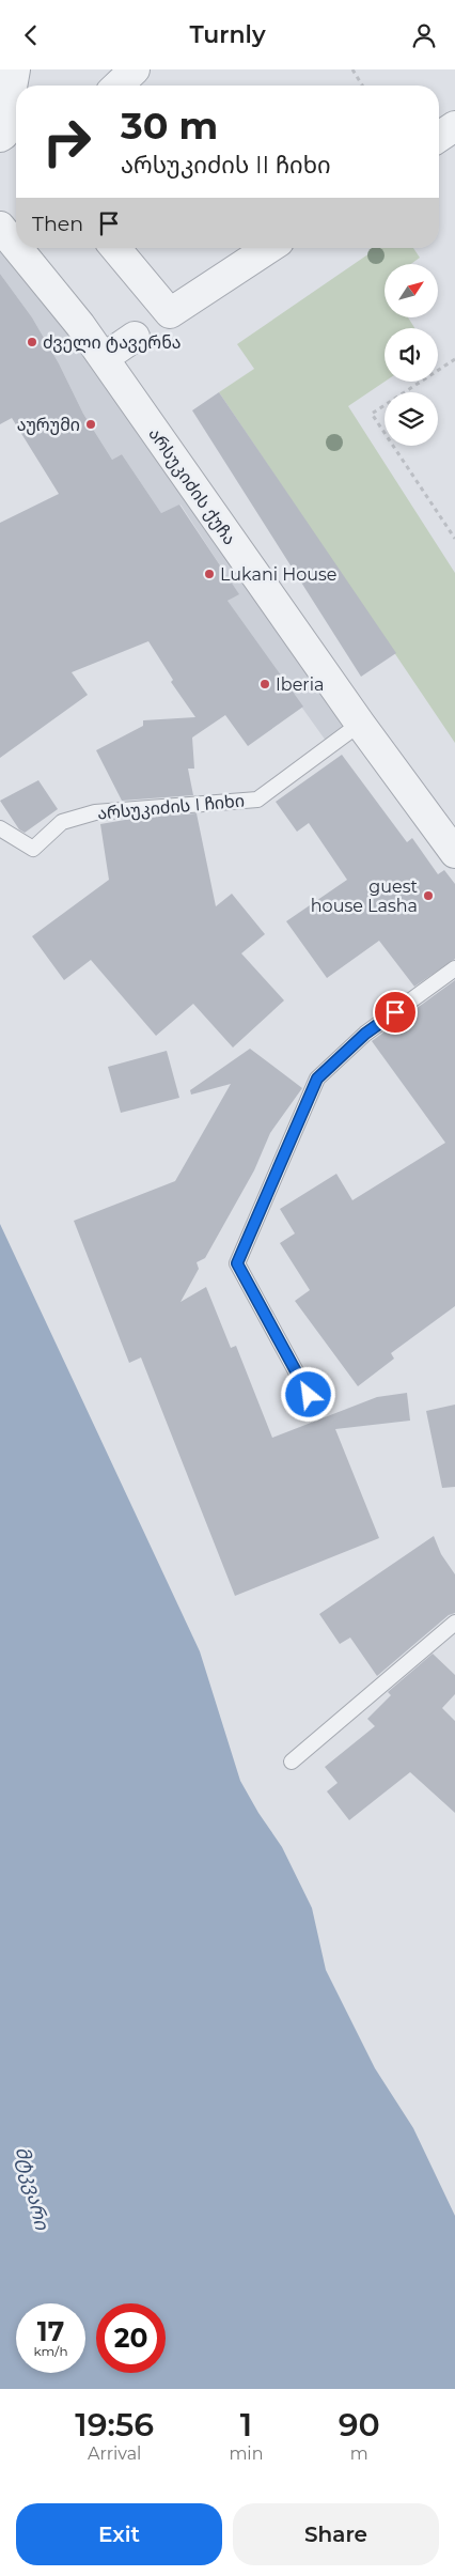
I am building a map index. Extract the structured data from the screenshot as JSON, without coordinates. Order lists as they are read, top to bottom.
{
  "streets": {
    "street": ["არსუკიძის ქუჩა"],
    "lane": ["არსუკიძის I ჩიხი"]
  },
  "crossings": [
    ["არსუკიძის ქუჩა", "არსუკიძის I ჩიხი"]
  ],
  "water": ["მტკვარი"],
  "places": [
    "ძველი ტავერნა",
    "აურუმი",
    "Lukani House",
    "Iberia",
    "guest house Lasha"
  ],
  "north": "top right",
  "page": {
    "header": "Turnly",
    "turn": ["30 m", "არსუკიძის II ჩიხი"],
    "then": "Then",
    "speed": "17 km/h",
    "limit": "20",
    "eta": [
      "19:56",
      "Arrival",
      "1",
      "min",
      "90",
      "m"
    ],
    "buttons": ["Exit", "Share"]
  }
}
